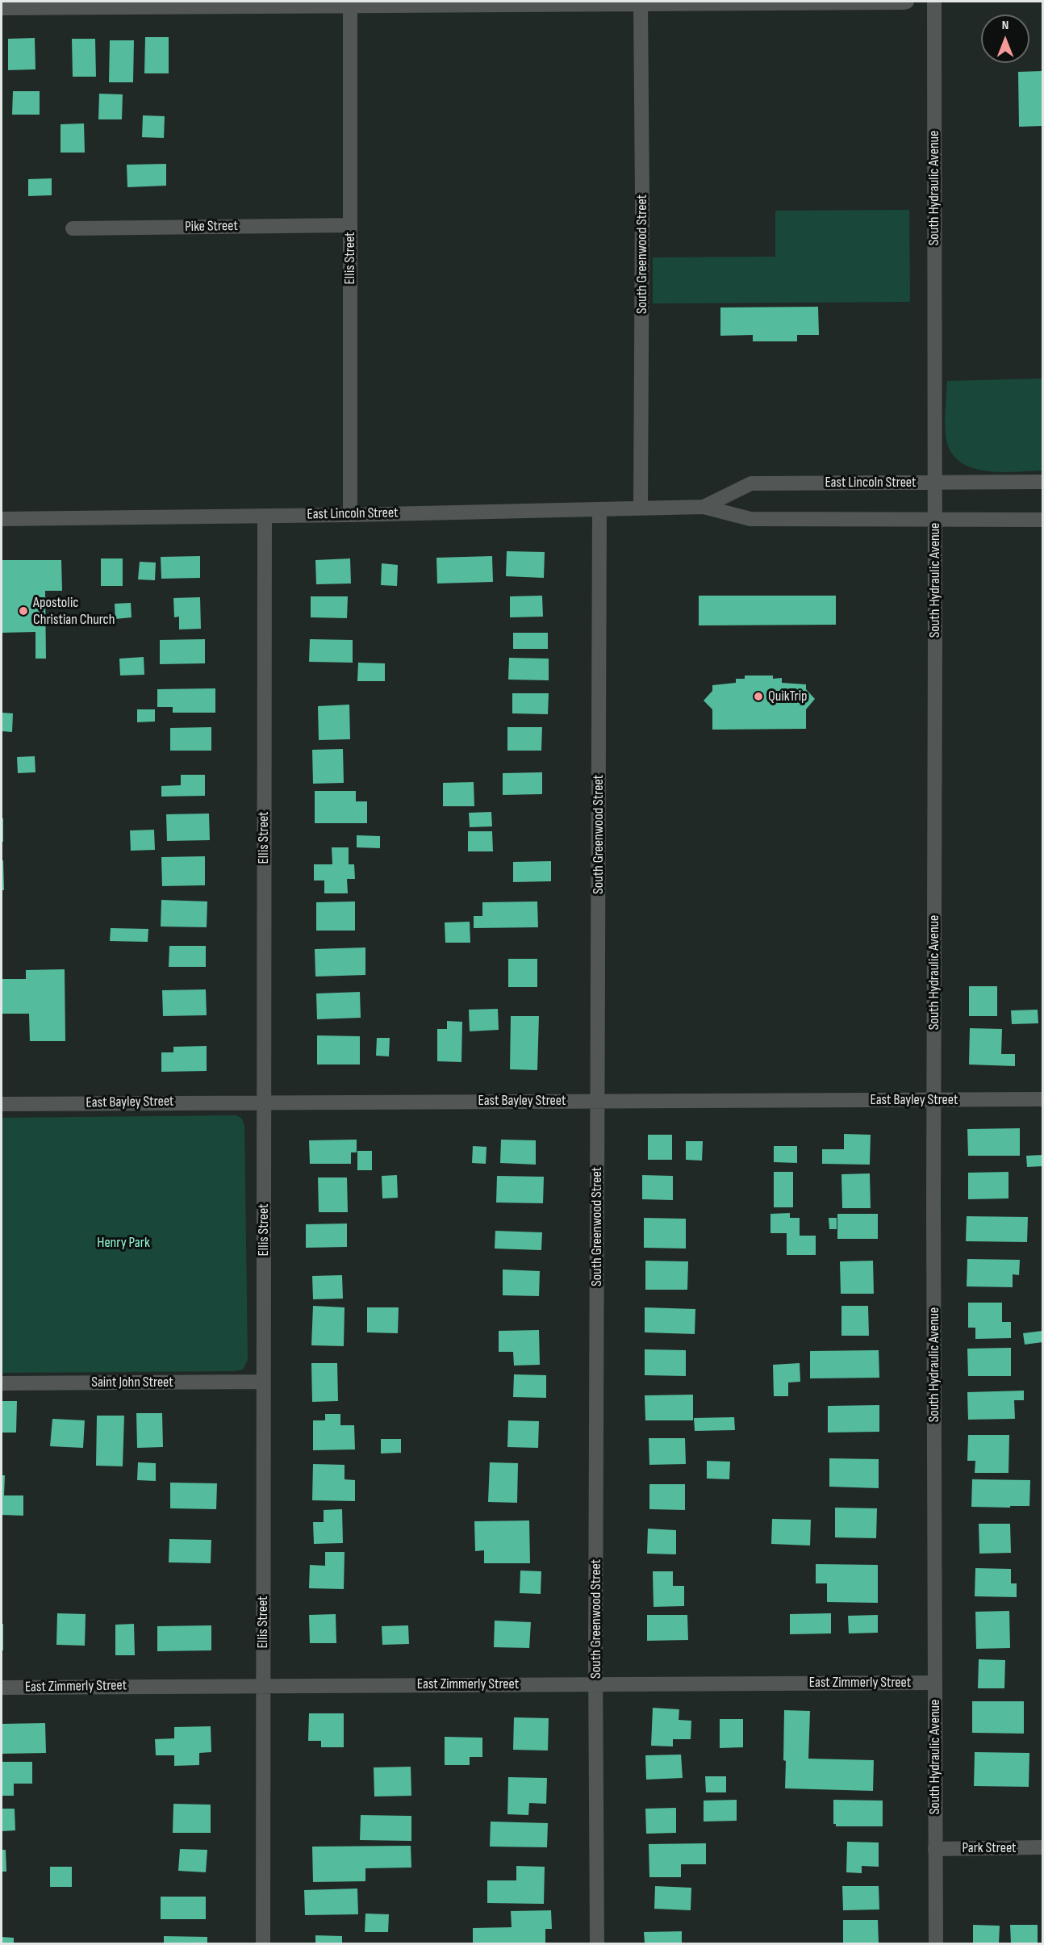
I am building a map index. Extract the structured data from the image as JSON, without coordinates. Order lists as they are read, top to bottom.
{
  "streets": {
    "street": [
      "South Hydraulic Avenue",
      "Pike Street",
      "South Greenwood Street",
      "Ellis Street",
      "East Lincoln Street",
      "East Bayley Street",
      "Saint John Street",
      "East Zimmerly Street",
      "Park Street"
    ]
  },
  "crossings": [
    ["South Hydraulic Avenue", "East Lincoln Street"],
    ["South Hydraulic Avenue", "East Bayley Street"],
    ["South Hydraulic Avenue", "East Zimmerly Street"],
    ["South Hydraulic Avenue", "Park Street"],
    ["Pike Street", "Ellis Street"],
    ["South Greenwood Street", "East Lincoln Street"],
    ["South Greenwood Street", "East Bayley Street"],
    ["South Greenwood Street", "East Zimmerly Street"],
    ["Ellis Street", "East Lincoln Street"],
    ["Ellis Street", "East Bayley Street"],
    ["Ellis Street", "Saint John Street"],
    ["Ellis Street", "East Zimmerly Street"]
  ],
  "parks": ["Henry Park"],
  "places": ["Apostolic Christian Church", "QuikTrip"],
  "north": "top"
}
